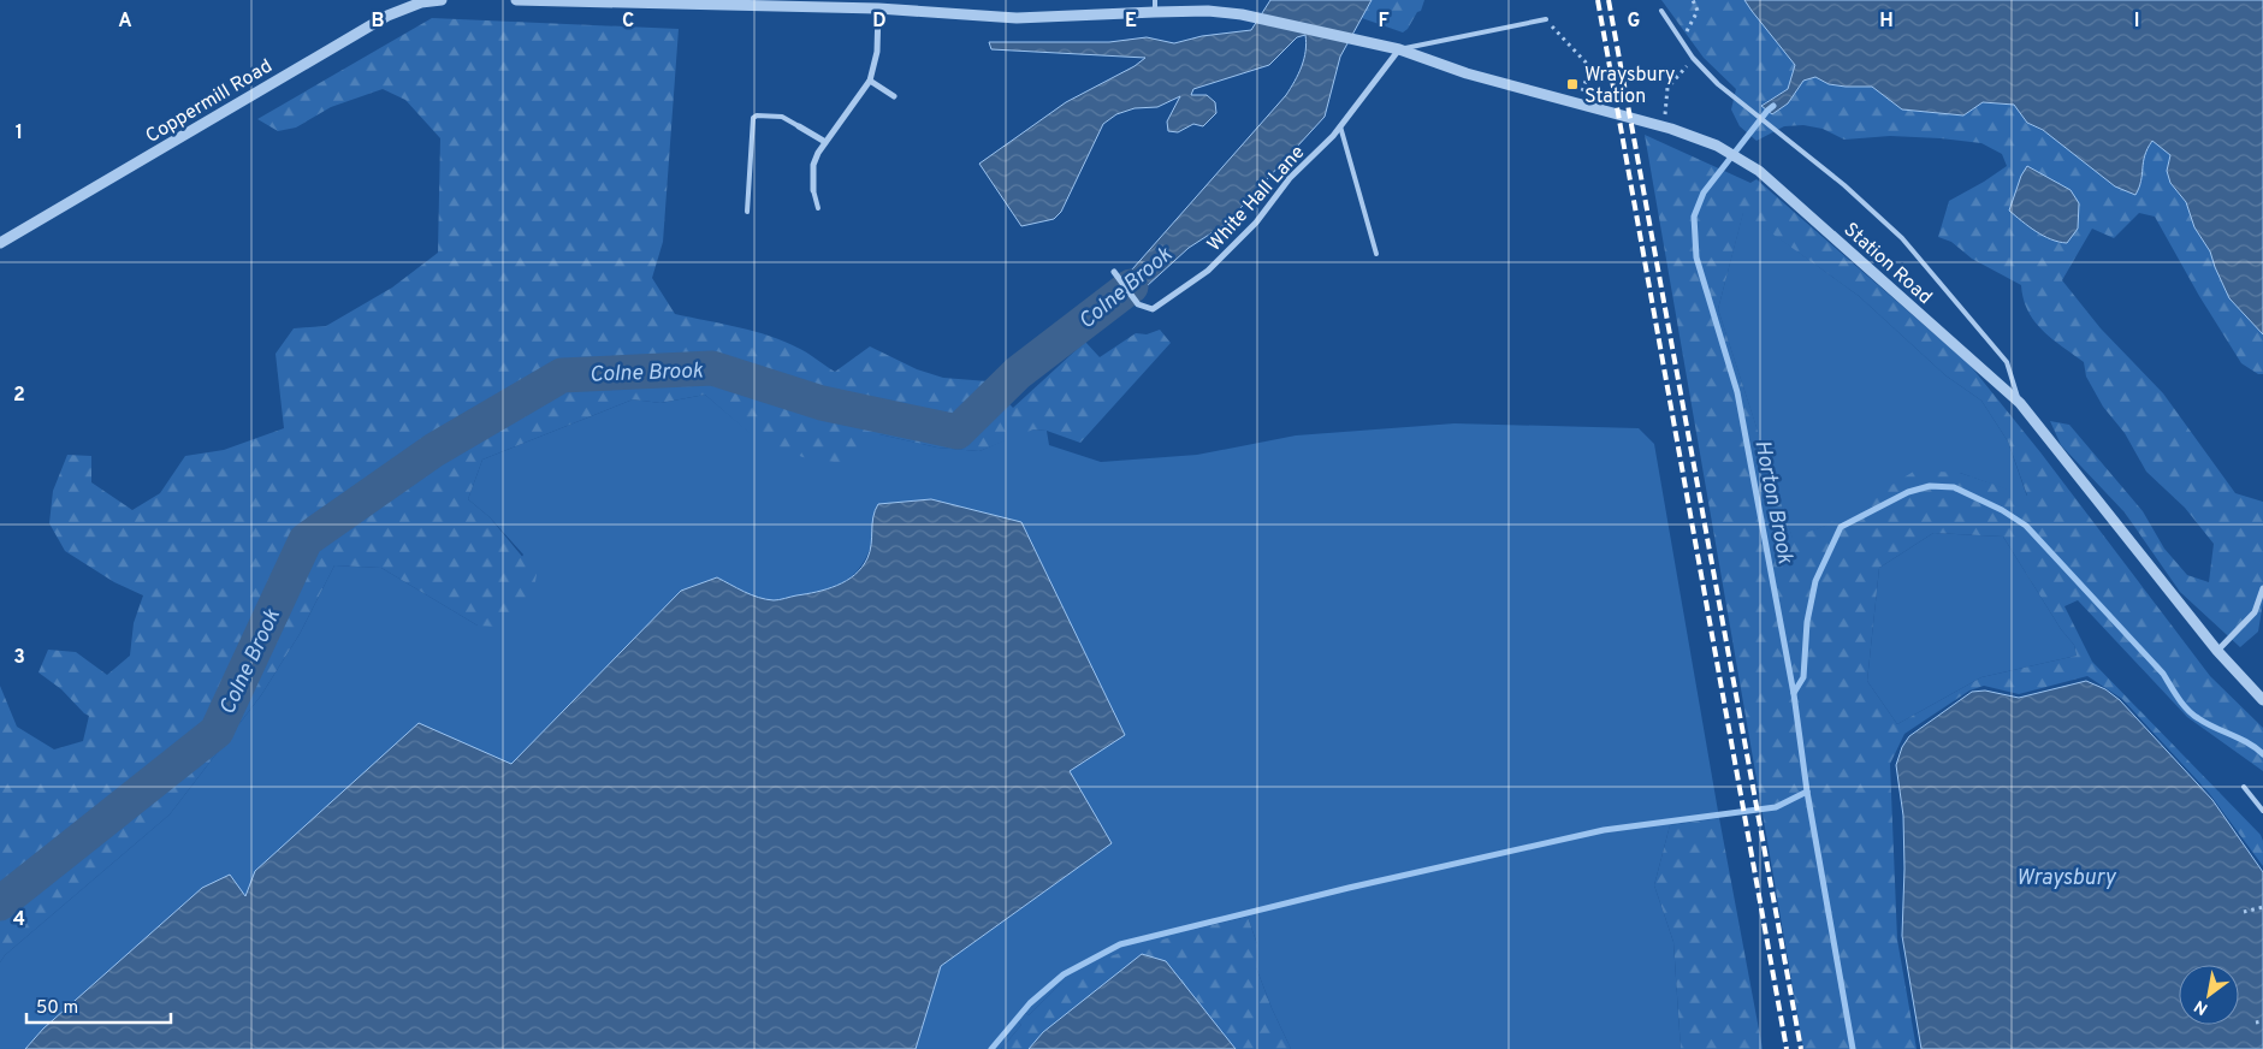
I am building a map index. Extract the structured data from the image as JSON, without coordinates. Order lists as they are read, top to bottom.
{
  "streets": {
    "street": ["Coppermill Road", "White Hall Lane", "Station Road"]
  },
  "crossings": [
    ["White Hall Lane", "Station Road"]
  ],
  "water": ["Colne Brook", "Horton Brook", "Wraysbury"],
  "places": {
    "transit": ["Wraysbury Station"]
  },
  "scale_bar": "50 m",
  "north": "bottom left",
  "grid": {
    "columns": [
      "A",
      "B",
      "C",
      "D",
      "E",
      "F",
      "G",
      "H",
      "I"
    ],
    "rows": [
      "1",
      "2",
      "3",
      "4"
    ]
  }
}
